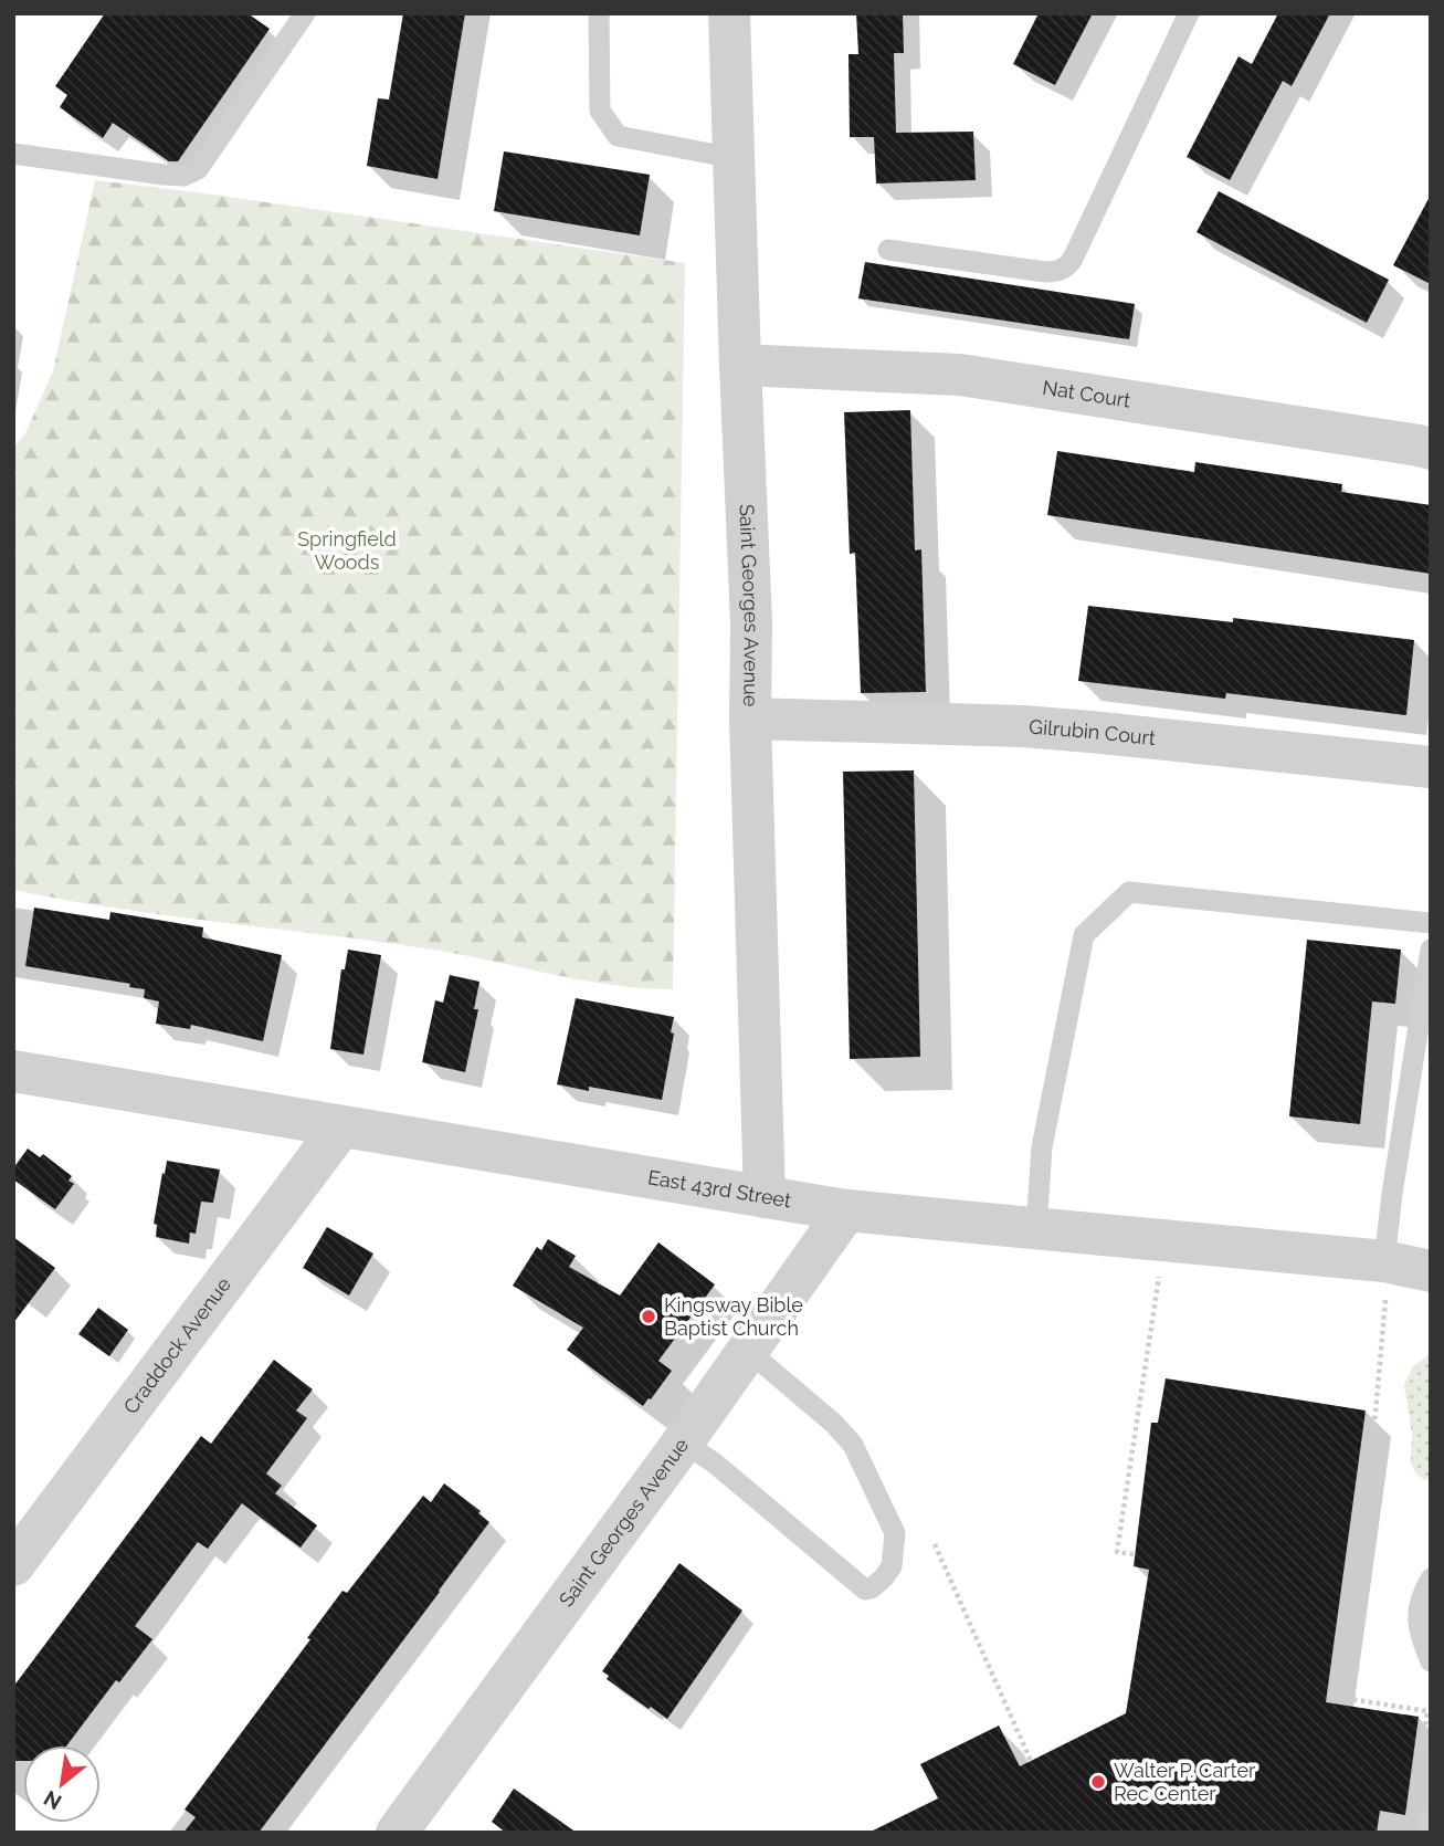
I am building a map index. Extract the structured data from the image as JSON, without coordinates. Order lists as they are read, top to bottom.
{
  "streets": {
    "street": [
      "Nat Court",
      "Saint Georges Avenue",
      "Gilrubin Court",
      "East 43rd Street",
      "Craddock Avenue"
    ]
  },
  "crossings": [
    ["Nat Court", "Saint Georges Avenue"],
    ["Saint Georges Avenue", "Gilrubin Court"],
    ["Saint Georges Avenue", "East 43rd Street"],
    ["East 43rd Street", "Craddock Avenue"]
  ],
  "parks": ["Springfield Woods"],
  "places": ["Kingsway Bible Baptist Church", "Walter P. Carter Rec Center"],
  "north": "bottom left"
}
